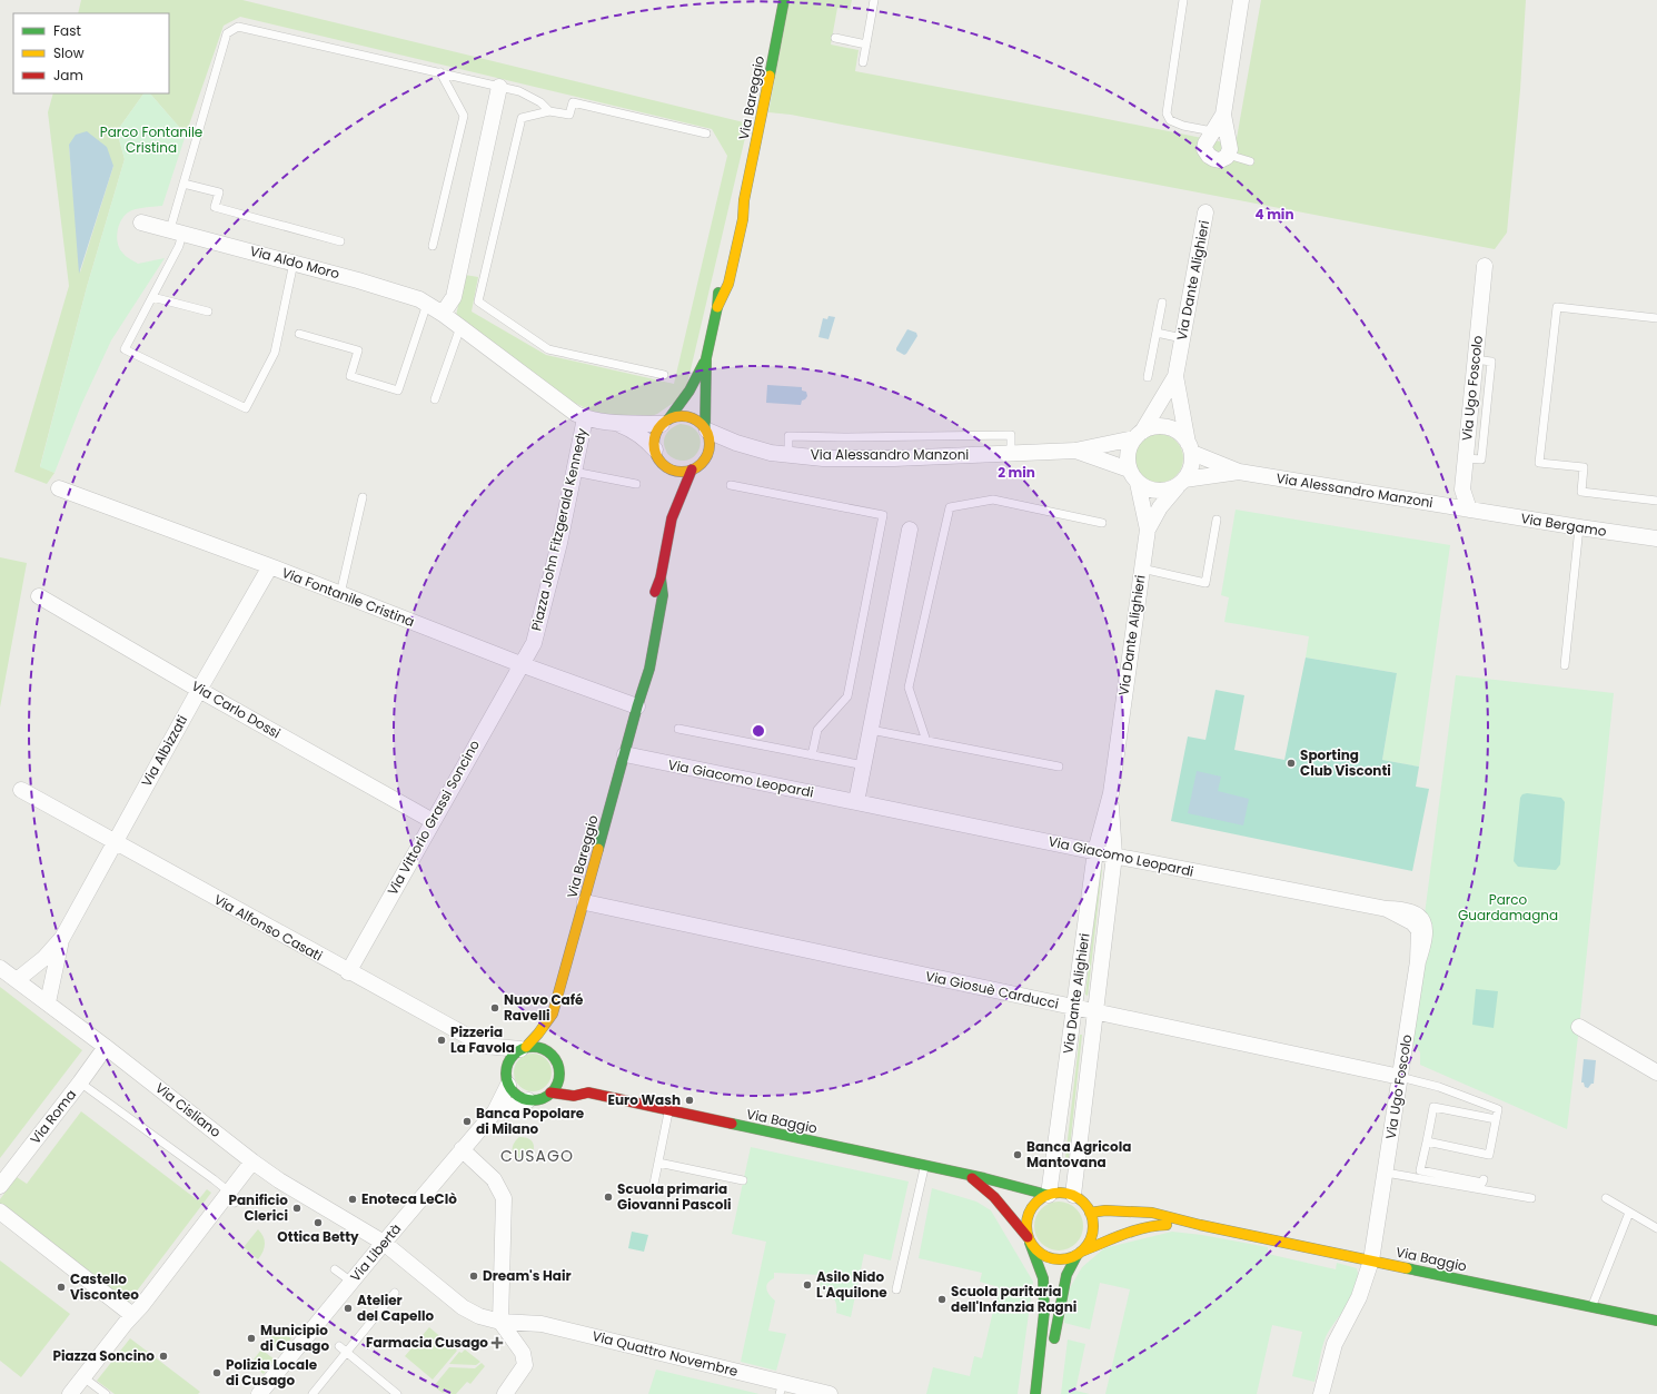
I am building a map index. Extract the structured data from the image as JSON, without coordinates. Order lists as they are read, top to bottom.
{
  "streets": {
    "street": [
      "Via Bareggio",
      "Via Aldo Moro",
      "Via Dante Alighieri",
      "Via Ugo Foscolo",
      "Via Alessandro Manzoni",
      "Via Bergamo",
      "Piazza John Fitzgerald Kennedy",
      "Via Fontanile Cristina",
      "Via Carlo Dossi",
      "Via Albizzati",
      "Via Giacomo Leopardi",
      "Via Vittorio Grassi Soncino",
      "Via Alfonso Casati",
      "Via Giosuè Carducci",
      "Via Cisliano",
      "Via Roma",
      "Via Baggio",
      "Via Libertà",
      "Via Quattro Novembre"
    ]
  },
  "crossings": [
    ["Via Bareggio", "Via Alessandro Manzoni"],
    ["Via Bareggio", "Via Fontanile Cristina"],
    ["Via Bareggio", "Via Giacomo Leopardi"],
    ["Via Bareggio", "Via Alfonso Casati"],
    ["Via Bareggio", "Via Giosuè Carducci"],
    ["Via Bareggio", "Via Baggio"],
    ["Via Bareggio", "Via Libertà"],
    ["Via Aldo Moro", "Piazza John Fitzgerald Kennedy"],
    ["Via Dante Alighieri", "Via Alessandro Manzoni"],
    ["Via Dante Alighieri", "Via Giacomo Leopardi"],
    ["Via Dante Alighieri", "Via Giosuè Carducci"],
    ["Via Dante Alighieri", "Via Baggio"],
    ["Via Ugo Foscolo", "Via Alessandro Manzoni"],
    ["Via Ugo Foscolo", "Via Bergamo"],
    ["Via Ugo Foscolo", "Via Giacomo Leopardi"],
    ["Via Ugo Foscolo", "Via Giosuè Carducci"],
    ["Via Ugo Foscolo", "Via Baggio"],
    ["Via Alessandro Manzoni", "Via Bergamo"],
    ["Piazza John Fitzgerald Kennedy", "Via Fontanile Cristina"],
    ["Piazza John Fitzgerald Kennedy", "Via Vittorio Grassi Soncino"],
    ["Via Fontanile Cristina", "Via Albizzati"],
    ["Via Fontanile Cristina", "Via Vittorio Grassi Soncino"],
    ["Via Carlo Dossi", "Via Albizzati"],
    ["Via Carlo Dossi", "Via Vittorio Grassi Soncino"],
    ["Via Albizzati", "Via Alfonso Casati"],
    ["Via Albizzati", "Via Cisliano"],
    ["Via Vittorio Grassi Soncino", "Via Alfonso Casati"],
    ["Via Alfonso Casati", "Via Baggio"],
    ["Via Alfonso Casati", "Via Libertà"],
    ["Via Cisliano", "Via Roma"],
    ["Via Cisliano", "Via Libertà"],
    ["Via Cisliano", "Via Quattro Novembre"],
    ["Via Baggio", "Via Libertà"],
    ["Via Libertà", "Via Quattro Novembre"]
  ],
  "districts": ["CUSAGO"],
  "parks": ["Parco Fontanile Cristina", "Parco Guardamagna"],
  "places": {
    "other": [
      "Sporting Club Visconti",
      "Nuovo Café Ravelli",
      "Pizzeria La Favola",
      "Euro Wash",
      "Banca Popolare di Milano",
      "Banca Agricola Mantovana",
      "Scuola primaria Giovanni Pascoli",
      "Enoteca LeClò",
      "Panificio Clerici",
      "Ottica Betty",
      "Dream's Hair",
      "Asilo Nido L'Aquilone",
      "Castello Visconteo",
      "Scuola paritaria dell'Infanzia Ragni",
      "Atelier del Capello",
      "Municipio di Cusago",
      "Piazza Soncino",
      "Polizia Locale di Cusago"
    ],
    "health": ["Farmacia Cusago"]
  },
  "legend": ["Fast", "Slow", "Jam"],
  "rings": ["4 min", "2 min"]
}
